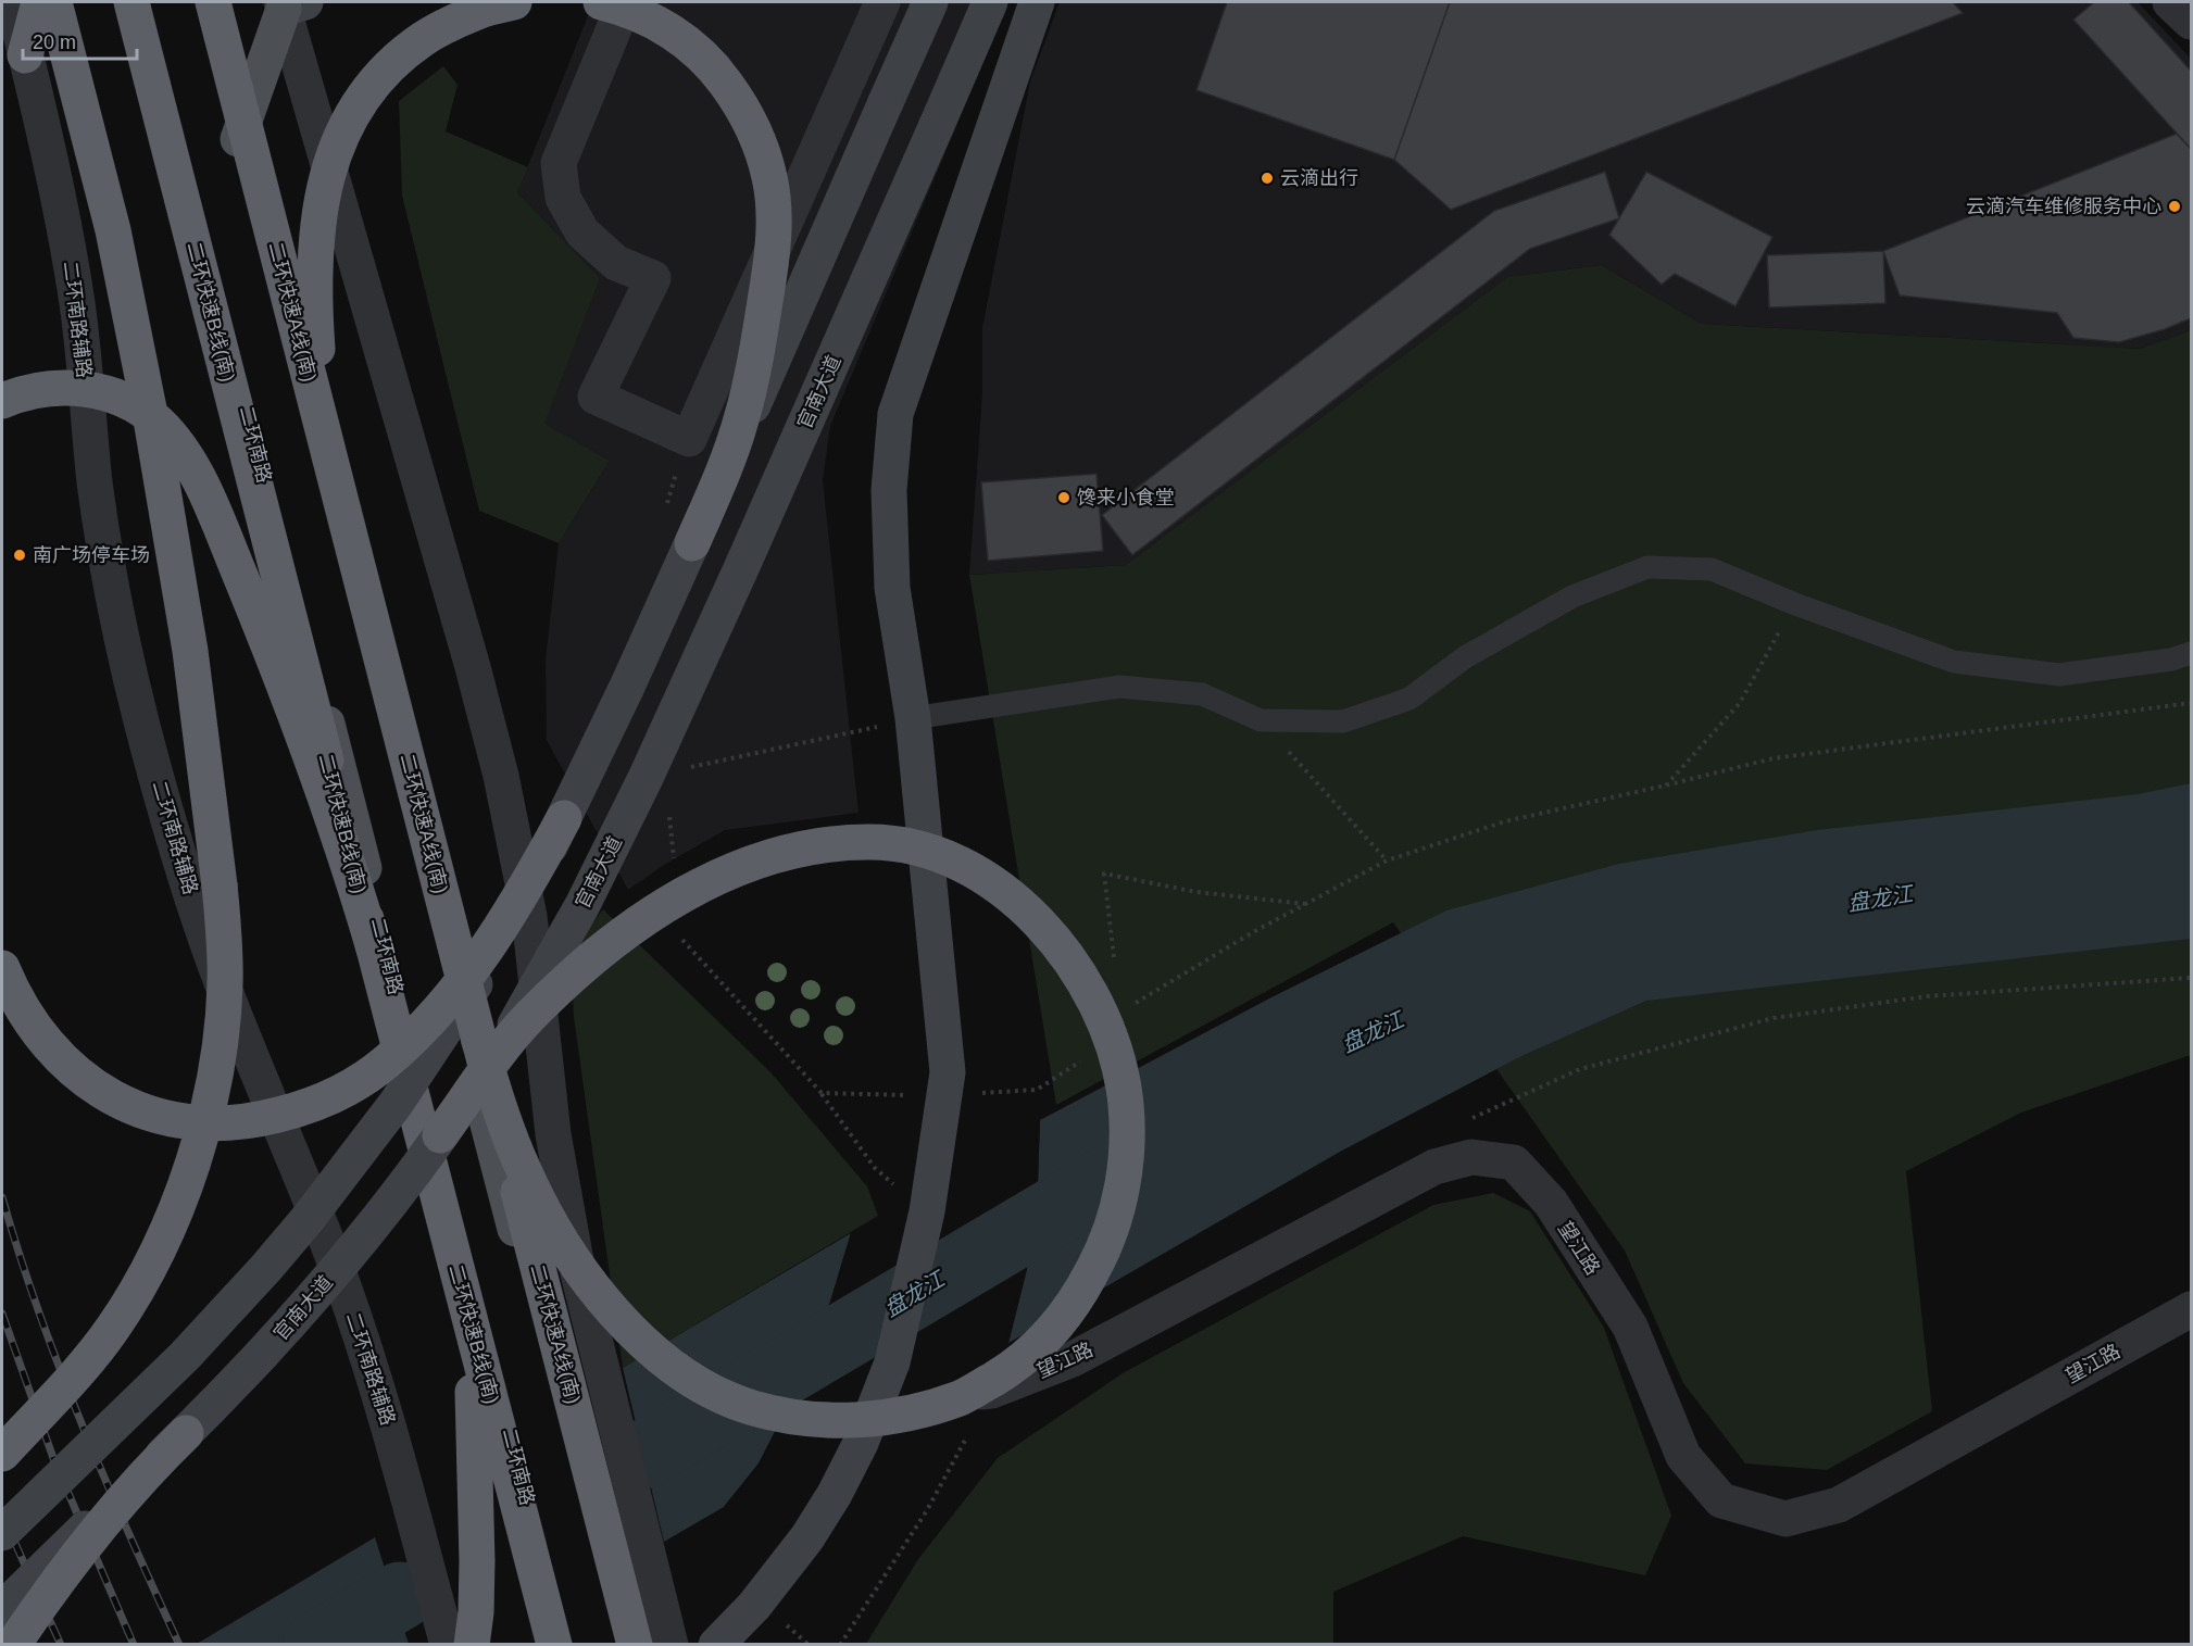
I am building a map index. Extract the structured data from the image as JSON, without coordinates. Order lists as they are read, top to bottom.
{
  "streets": {
    "highway": ["二环快速B线(南)", "二环快速A线(南)"],
    "main road": ["官南大道", "二环南路"],
    "street": ["二环南路辅路", "望江路"]
  },
  "crossings": [
    ["二环快速B线(南)", "官南大道"]
  ],
  "water": ["盘龙江"],
  "places": [
    "云滴出行",
    "云滴汽车维修服务中心",
    "馋来小食堂",
    "南广场停车场"
  ],
  "scale_bar": "20 m"
}
